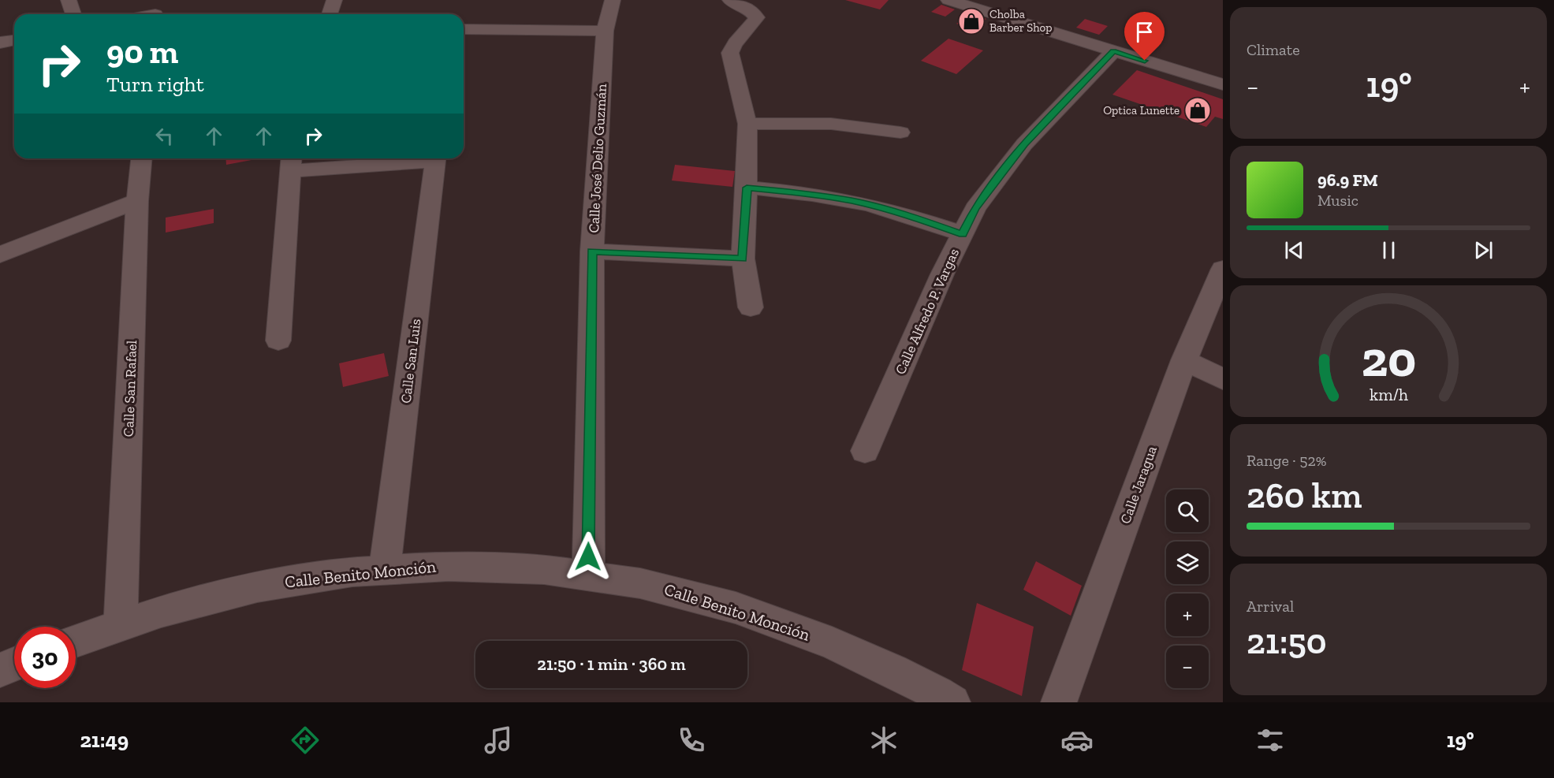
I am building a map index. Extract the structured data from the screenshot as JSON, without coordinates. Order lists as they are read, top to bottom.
{
  "streets": {
    "street": [
      "Calle José Delio Guzmán",
      "Calle Alfredo P. Vargas",
      "Calle San Luis",
      "Calle San Rafael",
      "Calle Jaragua",
      "Calle Benito Monción"
    ]
  },
  "crossings": [
    ["Calle José Delio Guzmán", "Calle Benito Monción"],
    ["Calle San Luis", "Calle Benito Monción"],
    ["Calle San Rafael", "Calle Benito Monción"]
  ],
  "places": {
    "shop": ["Cholba Barber Shop", "Optica Lunette"]
  },
  "page": {
    "tile": [
      "Climate",
      ["Range · 52%", "260 km"],
      ["Arrival", "21:50"]
    ],
    "turn": ["90 m", "Turn right"],
    "heat": ["−", "19°", "+"],
    "song": ["96.9 FM", "Music"],
    "map_buttons": ["+", "−"],
    "limit": "30",
    "trip": "21:50 · 1 min · 360 m",
    "tabs": ["21:49", "19°"],
    "gauge": ["20", "km/h"]
  }
}
